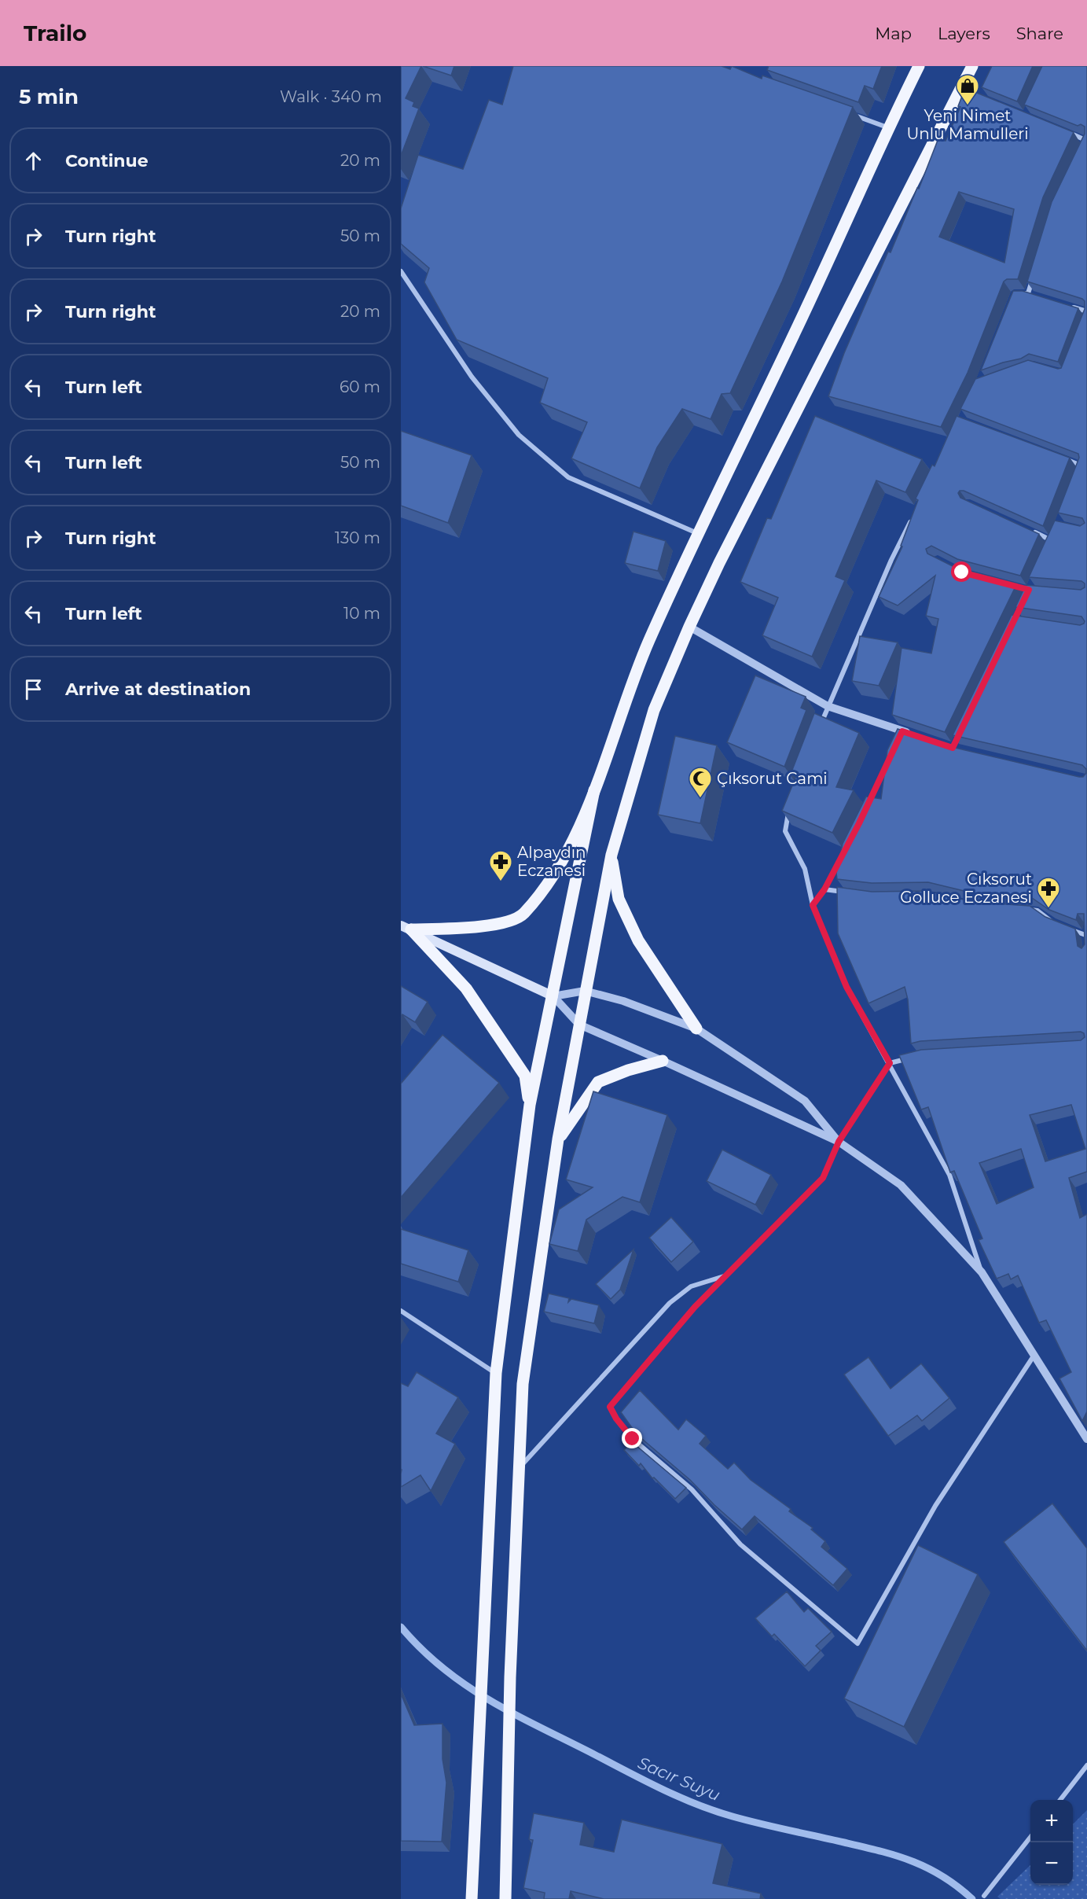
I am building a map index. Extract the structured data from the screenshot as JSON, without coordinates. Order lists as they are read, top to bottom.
{
  "water": ["Sacır Suyu"],
  "places": {
    "shop": ["Yeni Nimet Unlu Mamulleri"],
    "mosque": ["Çıksorut Cami"],
    "pharmacy": ["Alpaydın Eczanesi", "Cıksorut Golluce Eczanesi"]
  },
  "page": {
    "header": "Trailo",
    "nav": ["Map", "Layers", "Share"],
    "heading": ["5 min", "Walk · 340 m"],
    "list": [
      ["Continue", "20 m"],
      ["Turn right", "50 m"],
      ["Turn right", "20 m"],
      ["Turn left", "60 m"],
      ["Turn left", "50 m"],
      ["Turn right", "130 m"],
      ["Turn left", "10 m"],
      "Arrive at destination"
    ],
    "map_buttons": ["+", "−"]
  }
}
